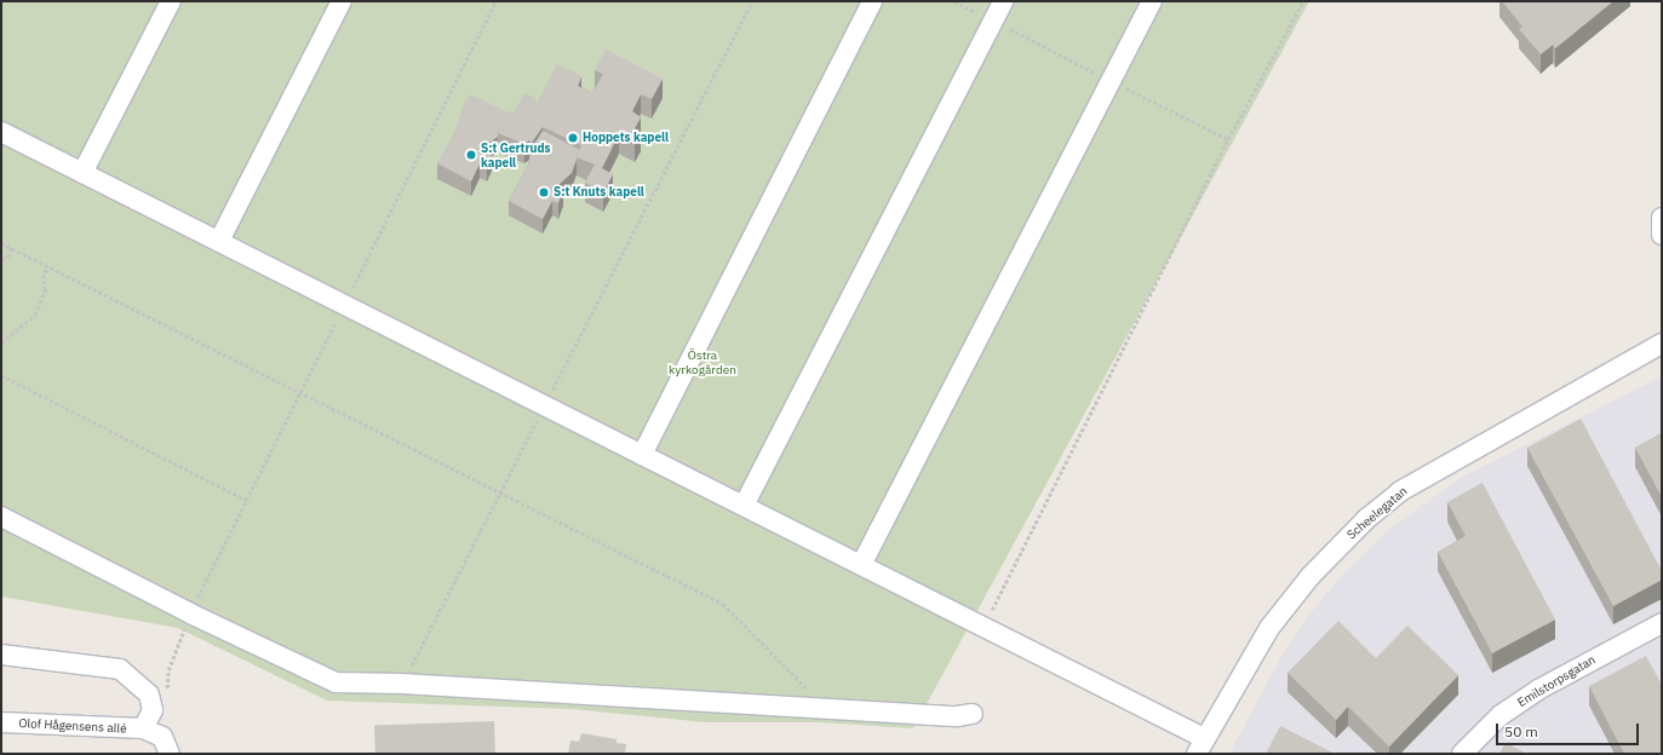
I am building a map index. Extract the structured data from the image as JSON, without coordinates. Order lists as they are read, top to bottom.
{
  "streets": {
    "street": ["Scheelegatan", "Emilstorpsgatan", "Olof Hågensens allé"]
  },
  "parks": ["Östra kyrkogården"],
  "places": ["Hoppets kapell", "S:t Gertruds kapell", "S:t Knuts kapell"],
  "scale_bar": "50 m"
}
